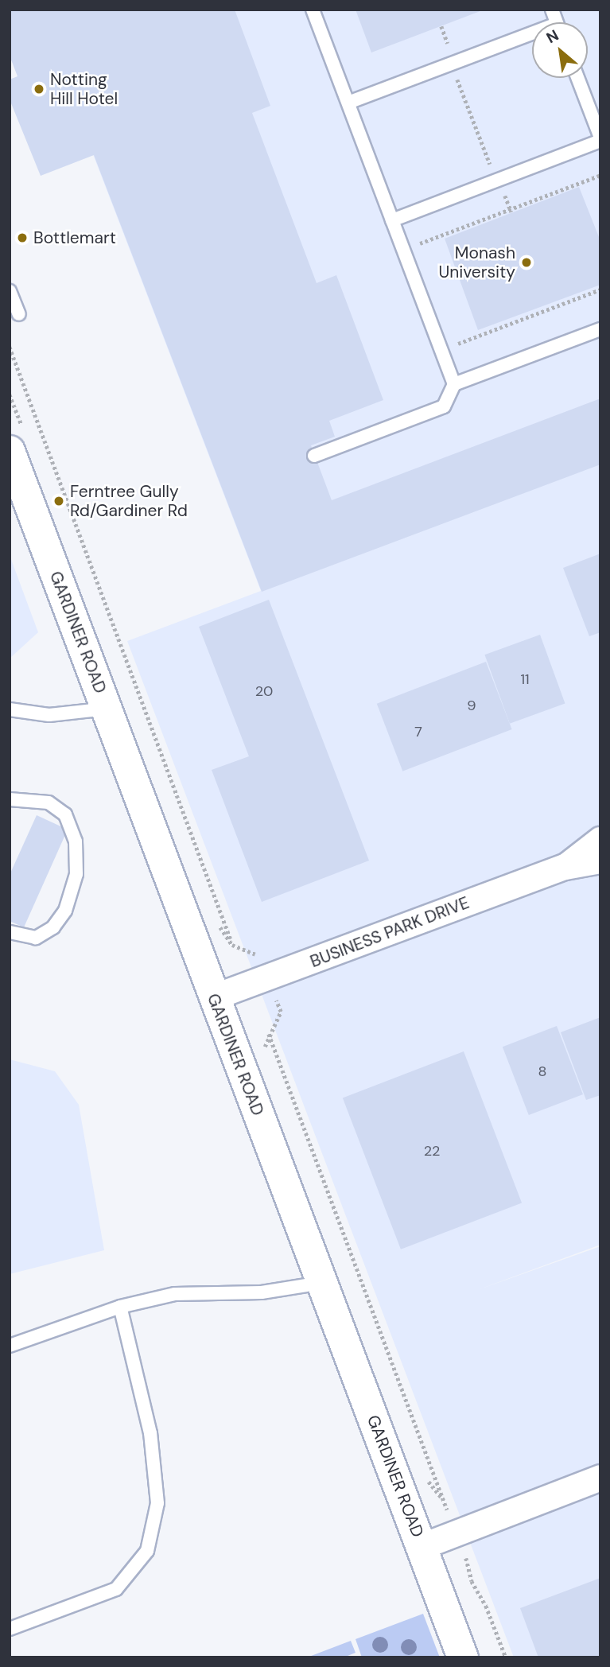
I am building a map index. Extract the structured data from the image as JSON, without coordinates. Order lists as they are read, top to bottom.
{
  "streets": {
    "street": ["GARDINER ROAD", "BUSINESS PARK DRIVE"]
  },
  "crossings": [
    ["GARDINER ROAD", "BUSINESS PARK DRIVE"]
  ],
  "places": [
    "Notting Hill Hotel",
    "Bottlemart",
    "Monash University",
    "Ferntree Gully Rd/Gardiner Rd"
  ],
  "house_numbers": [
    "11",
    "20",
    "9",
    "7",
    "8",
    "22"
  ],
  "north": "top left"
}
